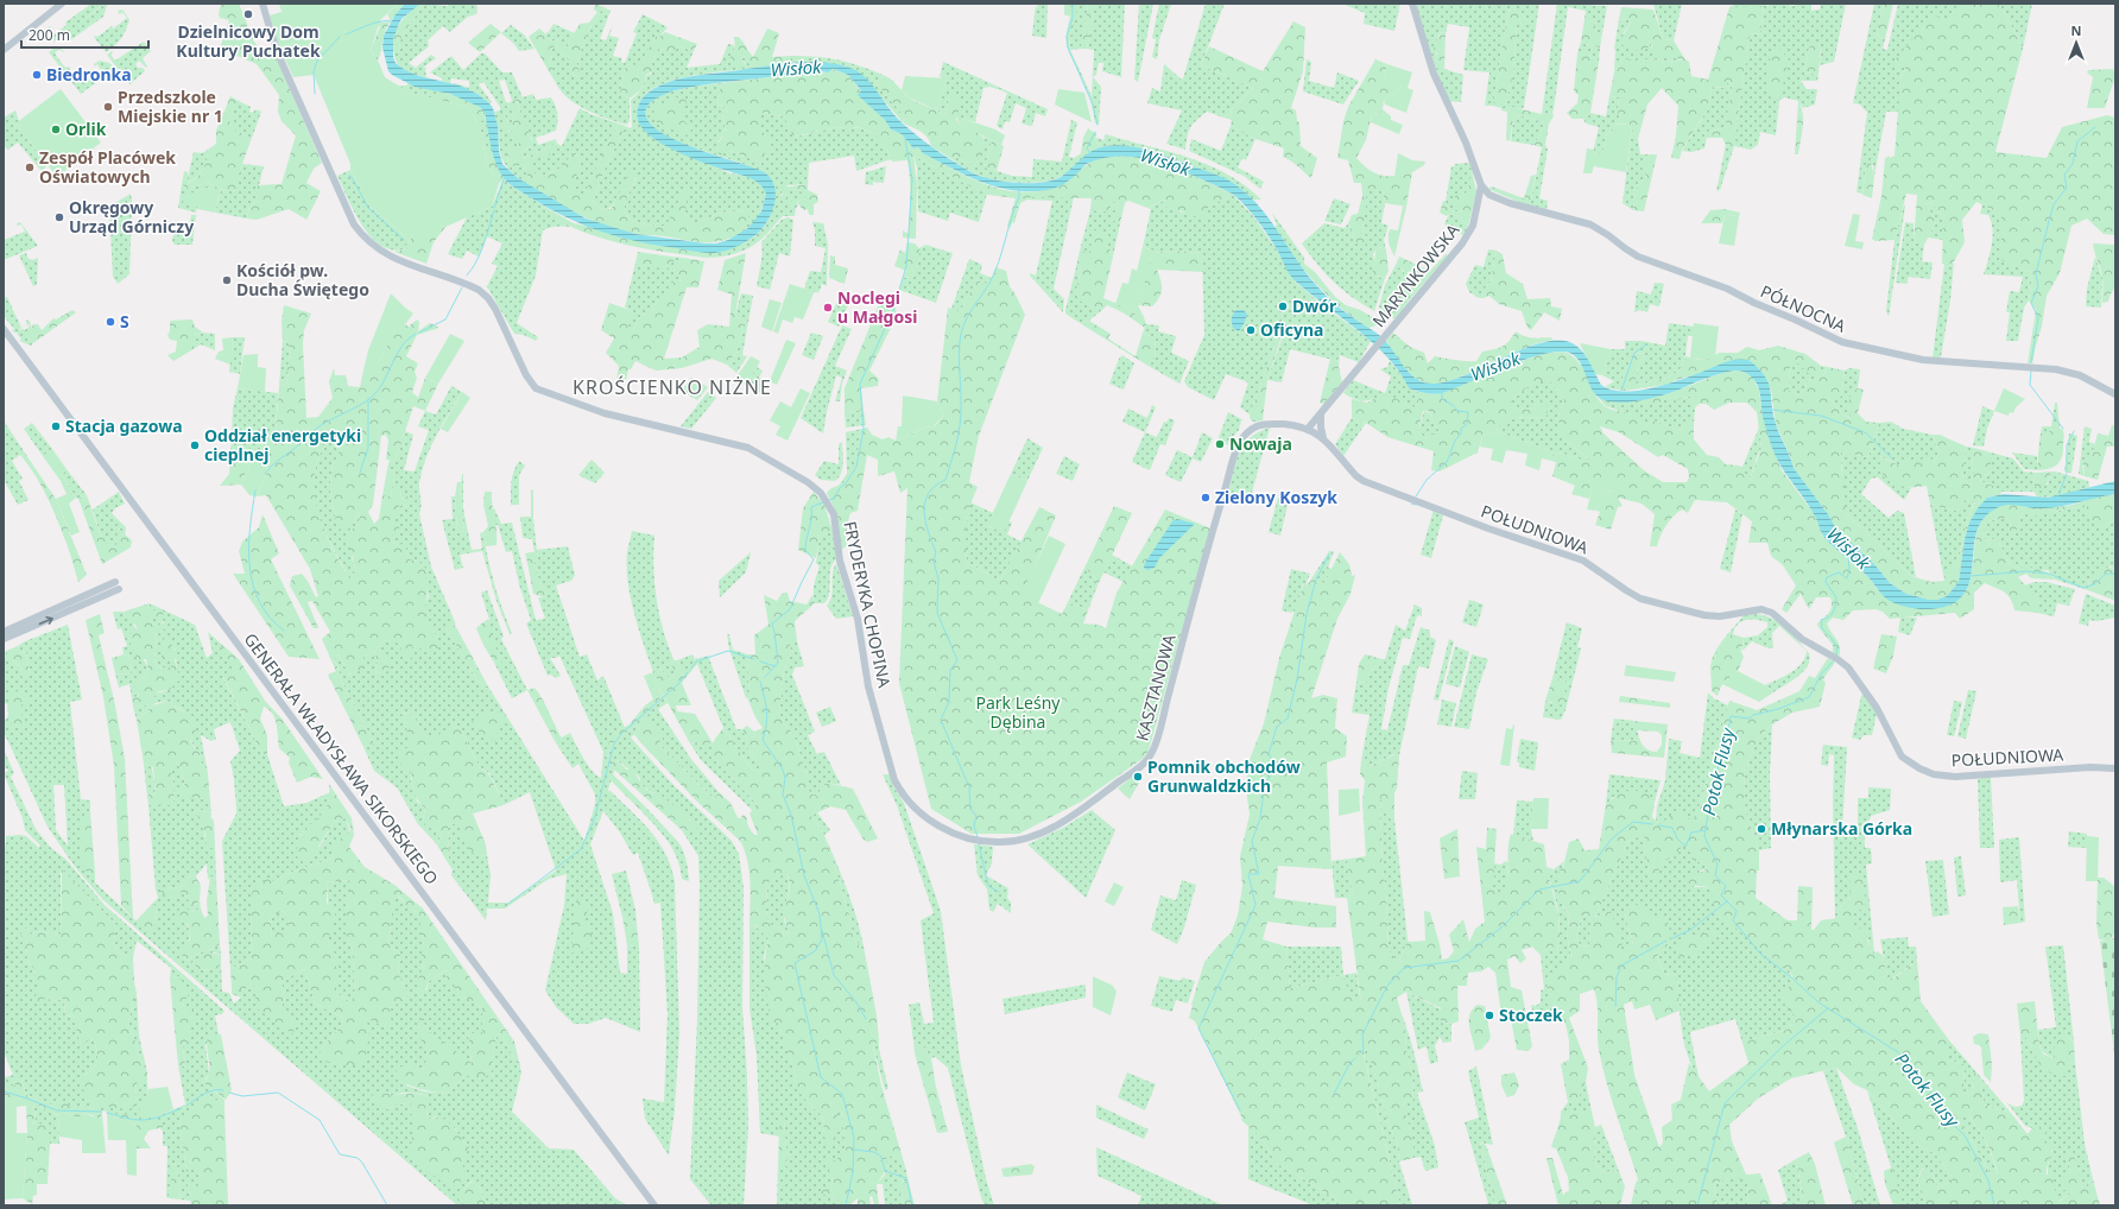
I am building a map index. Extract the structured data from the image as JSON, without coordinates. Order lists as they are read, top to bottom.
{
  "streets": {
    "street": [
      "MARYNKOWSKA",
      "PÓŁNOCNA",
      "POŁUDNIOWA",
      "FRYDERYKA CHOPINA",
      "KASZTANOWA",
      "GENERAŁA WŁADYSŁAWA SIKORSKIEGO"
    ]
  },
  "crossings": [
    ["MARYNKOWSKA", "PÓŁNOCNA"],
    ["MARYNKOWSKA", "POŁUDNIOWA"],
    ["POŁUDNIOWA", "KASZTANOWA"],
    ["FRYDERYKA CHOPINA", "KASZTANOWA"]
  ],
  "districts": ["KROŚCIENKO NIŻNE"],
  "water": ["Wisłok", "Potok Flusy"],
  "parks": ["Park Leśny Dębina"],
  "places": [
    "Dzielnicowy Dom Kultury Puchatek",
    "Biedronka",
    "Przedszkole Miejskie nr 1",
    "Orlik",
    "Zespół Placówek Oświatowych",
    "Okręgowy Urząd Górniczy",
    "Kościół pw. Ducha Świętego",
    "Dwór",
    "Noclegi u Małgosi",
    "S",
    "Oficyna",
    "Stacja gazowa",
    "Nowaja",
    "Oddział energetyki cieplnej",
    "Zielony Koszyk",
    "Pomnik obchodów Grunwaldzkich",
    "Młynarska Górka",
    "Stoczek"
  ],
  "scale_bar": "200 m",
  "north": "top"
}
